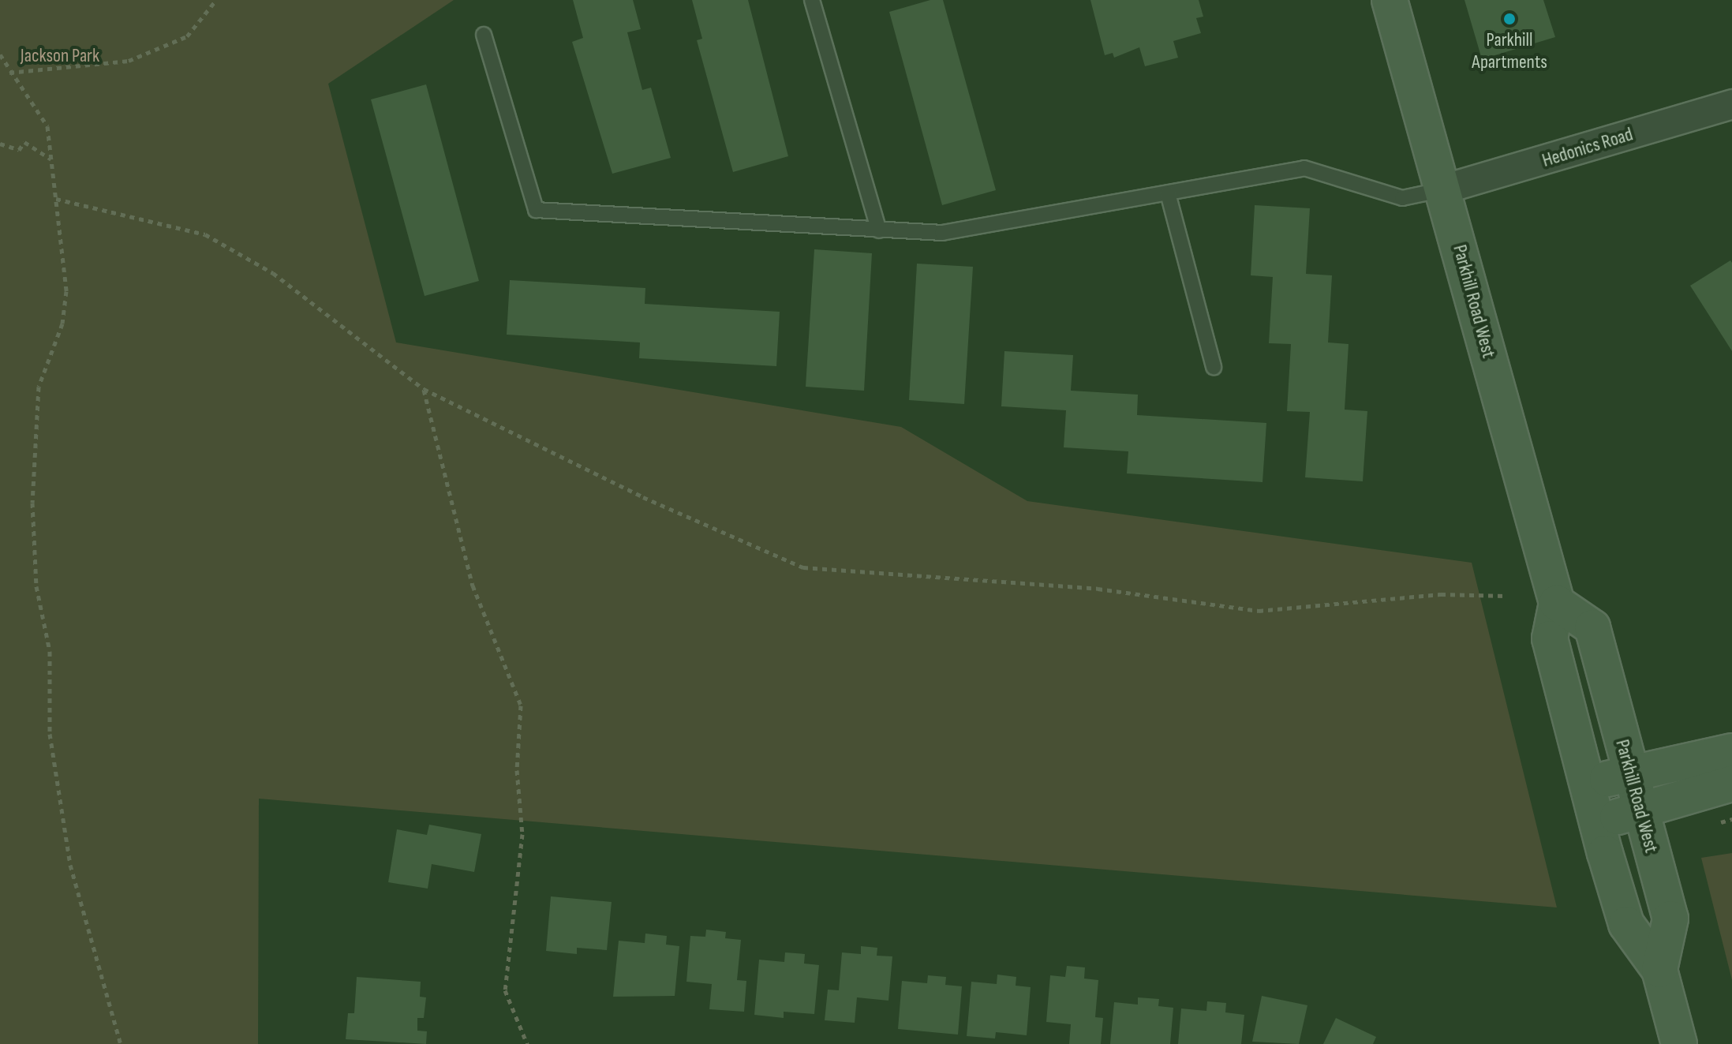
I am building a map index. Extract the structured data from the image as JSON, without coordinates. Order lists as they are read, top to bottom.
{
  "streets": {
    "main road": ["Parkhill Road West"],
    "street": ["Hedonics Road"]
  },
  "crossings": [
    ["Hedonics Road", "Parkhill Road West"]
  ],
  "parks": ["Jackson Park"],
  "places": ["Parkhill Apartments"]
}
